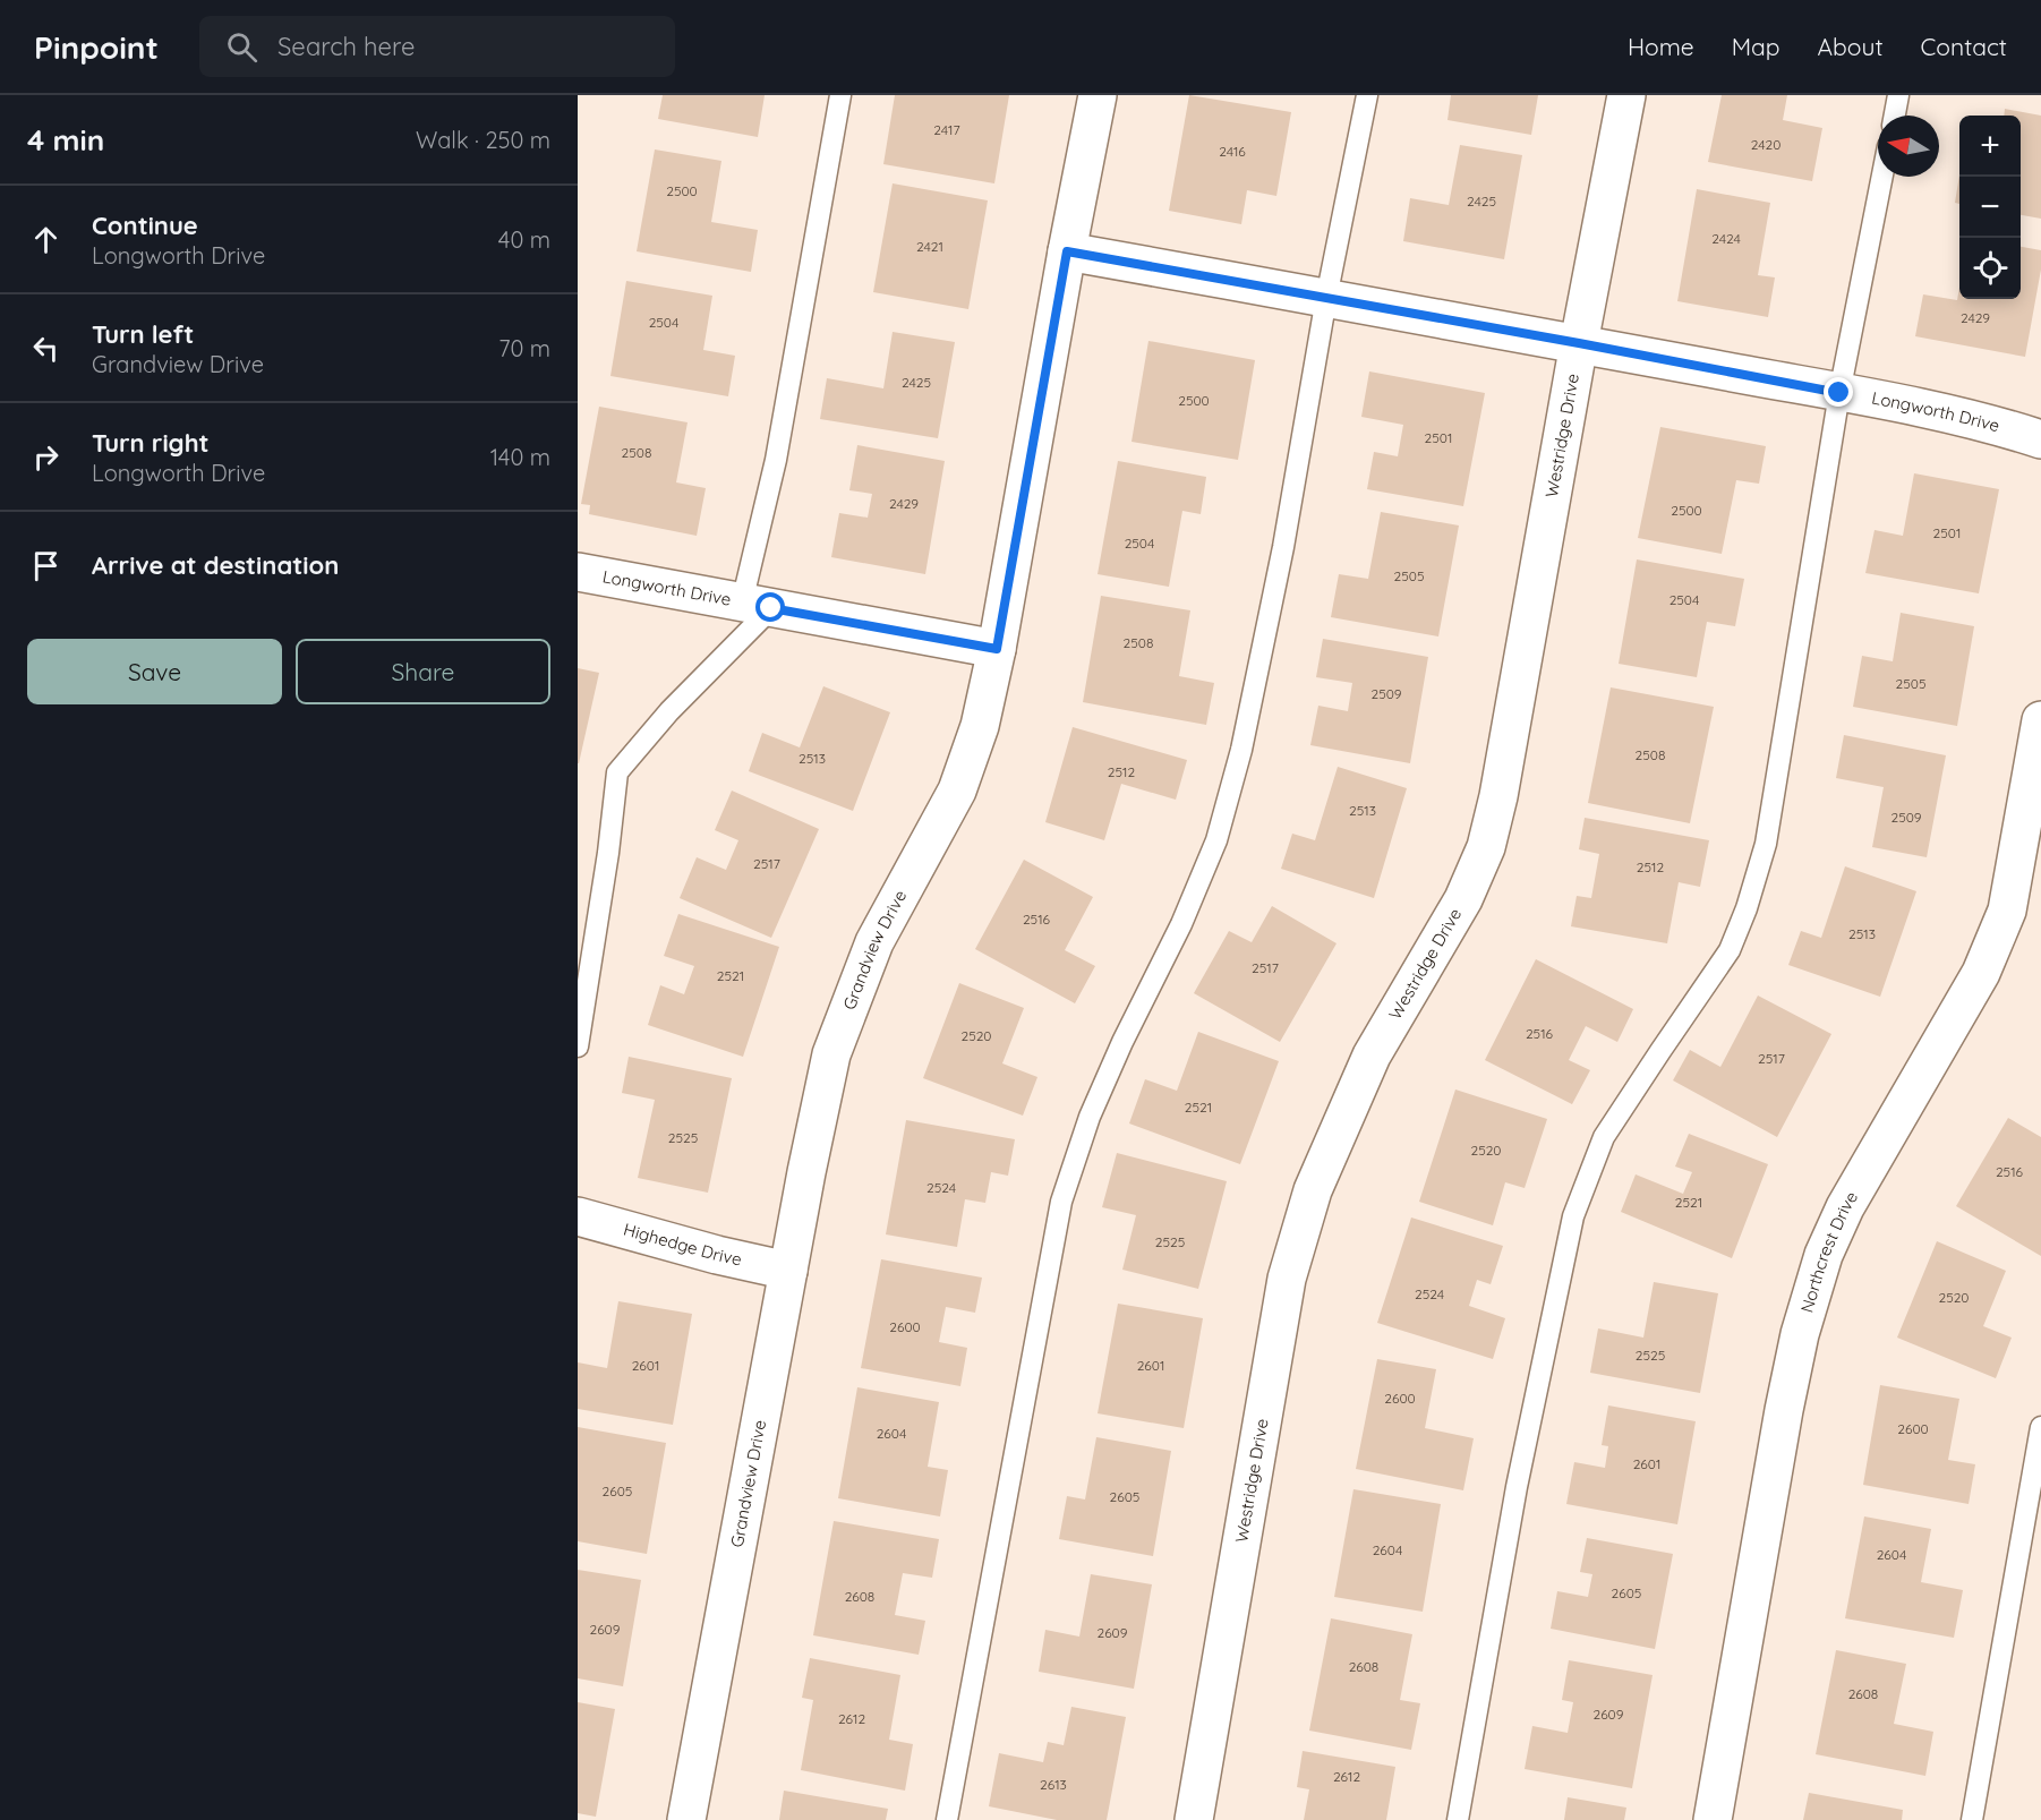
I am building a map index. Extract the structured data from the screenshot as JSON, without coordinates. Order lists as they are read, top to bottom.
{
  "streets": {
    "street": [
      "Longworth Drive",
      "Westridge Drive",
      "Grandview Drive",
      "Highedge Drive",
      "Northcrest Drive"
    ]
  },
  "crossings": [
    ["Longworth Drive", "Westridge Drive"],
    ["Longworth Drive", "Grandview Drive"],
    ["Grandview Drive", "Highedge Drive"]
  ],
  "house_numbers": [
    "2417",
    "2420",
    "2416",
    "2500",
    "2425",
    "2424",
    "2421",
    "2429",
    "2504",
    "2425",
    "2500",
    "2501",
    "2508",
    "2429",
    "2500",
    "2501",
    "2504",
    "2505",
    "2504",
    "2508",
    "2505",
    "2509",
    "2508",
    "2513",
    "2512",
    "2513",
    "2509",
    "2517",
    "2512",
    "2516",
    "2513",
    "2517",
    "2521",
    "2516",
    "2520",
    "2517",
    "2521",
    "2525",
    "2520",
    "2516",
    "2524",
    "2521",
    "2525",
    "2524",
    "2520",
    "2600",
    "2525",
    "2601",
    "2601",
    "2600",
    "2600",
    "2604",
    "2601",
    "2605",
    "2605",
    "2604",
    "2604",
    "2605",
    "2608",
    "2609",
    "2609",
    "2608",
    "2608",
    "2609",
    "2612",
    "2612",
    "2613"
  ],
  "north": "left",
  "page": {
    "header": "Pinpoint",
    "search": "Search here",
    "nav": [
      "Home",
      "Map",
      "About",
      "Contact"
    ],
    "heading": ["4 min", "Walk · 250 m"],
    "map_buttons": ["+", "−"],
    "list": [
      ["Continue", "Longworth Drive", "40 m"],
      ["Turn left", "Grandview Drive", "70 m"],
      ["Turn right", "Longworth Drive", "140 m"],
      "Arrive at destination"
    ],
    "buttons": ["Save", "Share"]
  }
}
